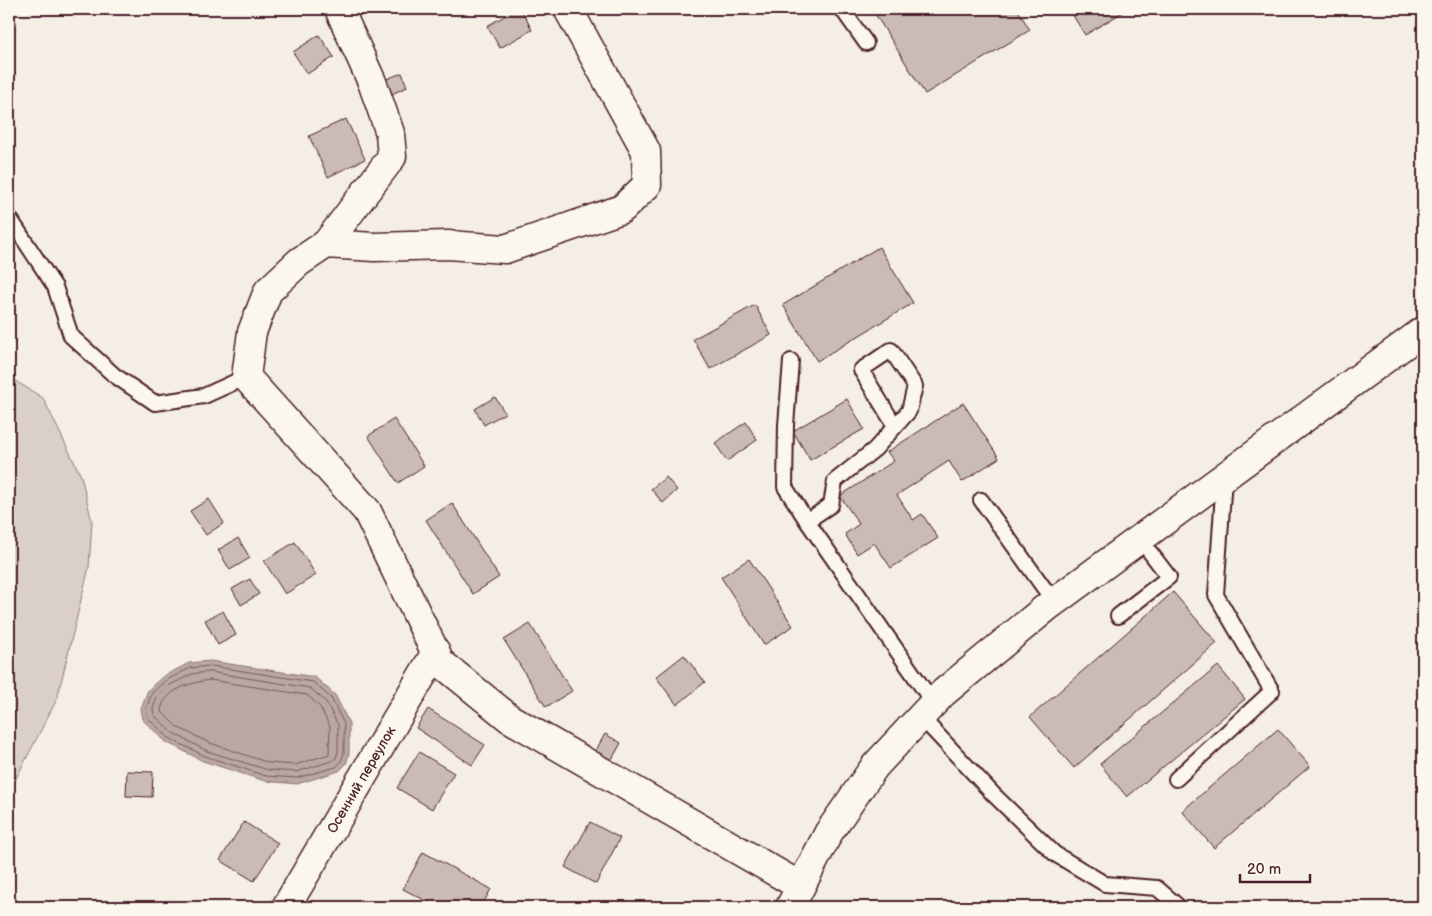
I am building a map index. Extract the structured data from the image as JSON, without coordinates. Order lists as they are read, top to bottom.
{
  "streets": {
    "street": ["Осенний переулок"]
  },
  "scale_bar": "20 m"
}
